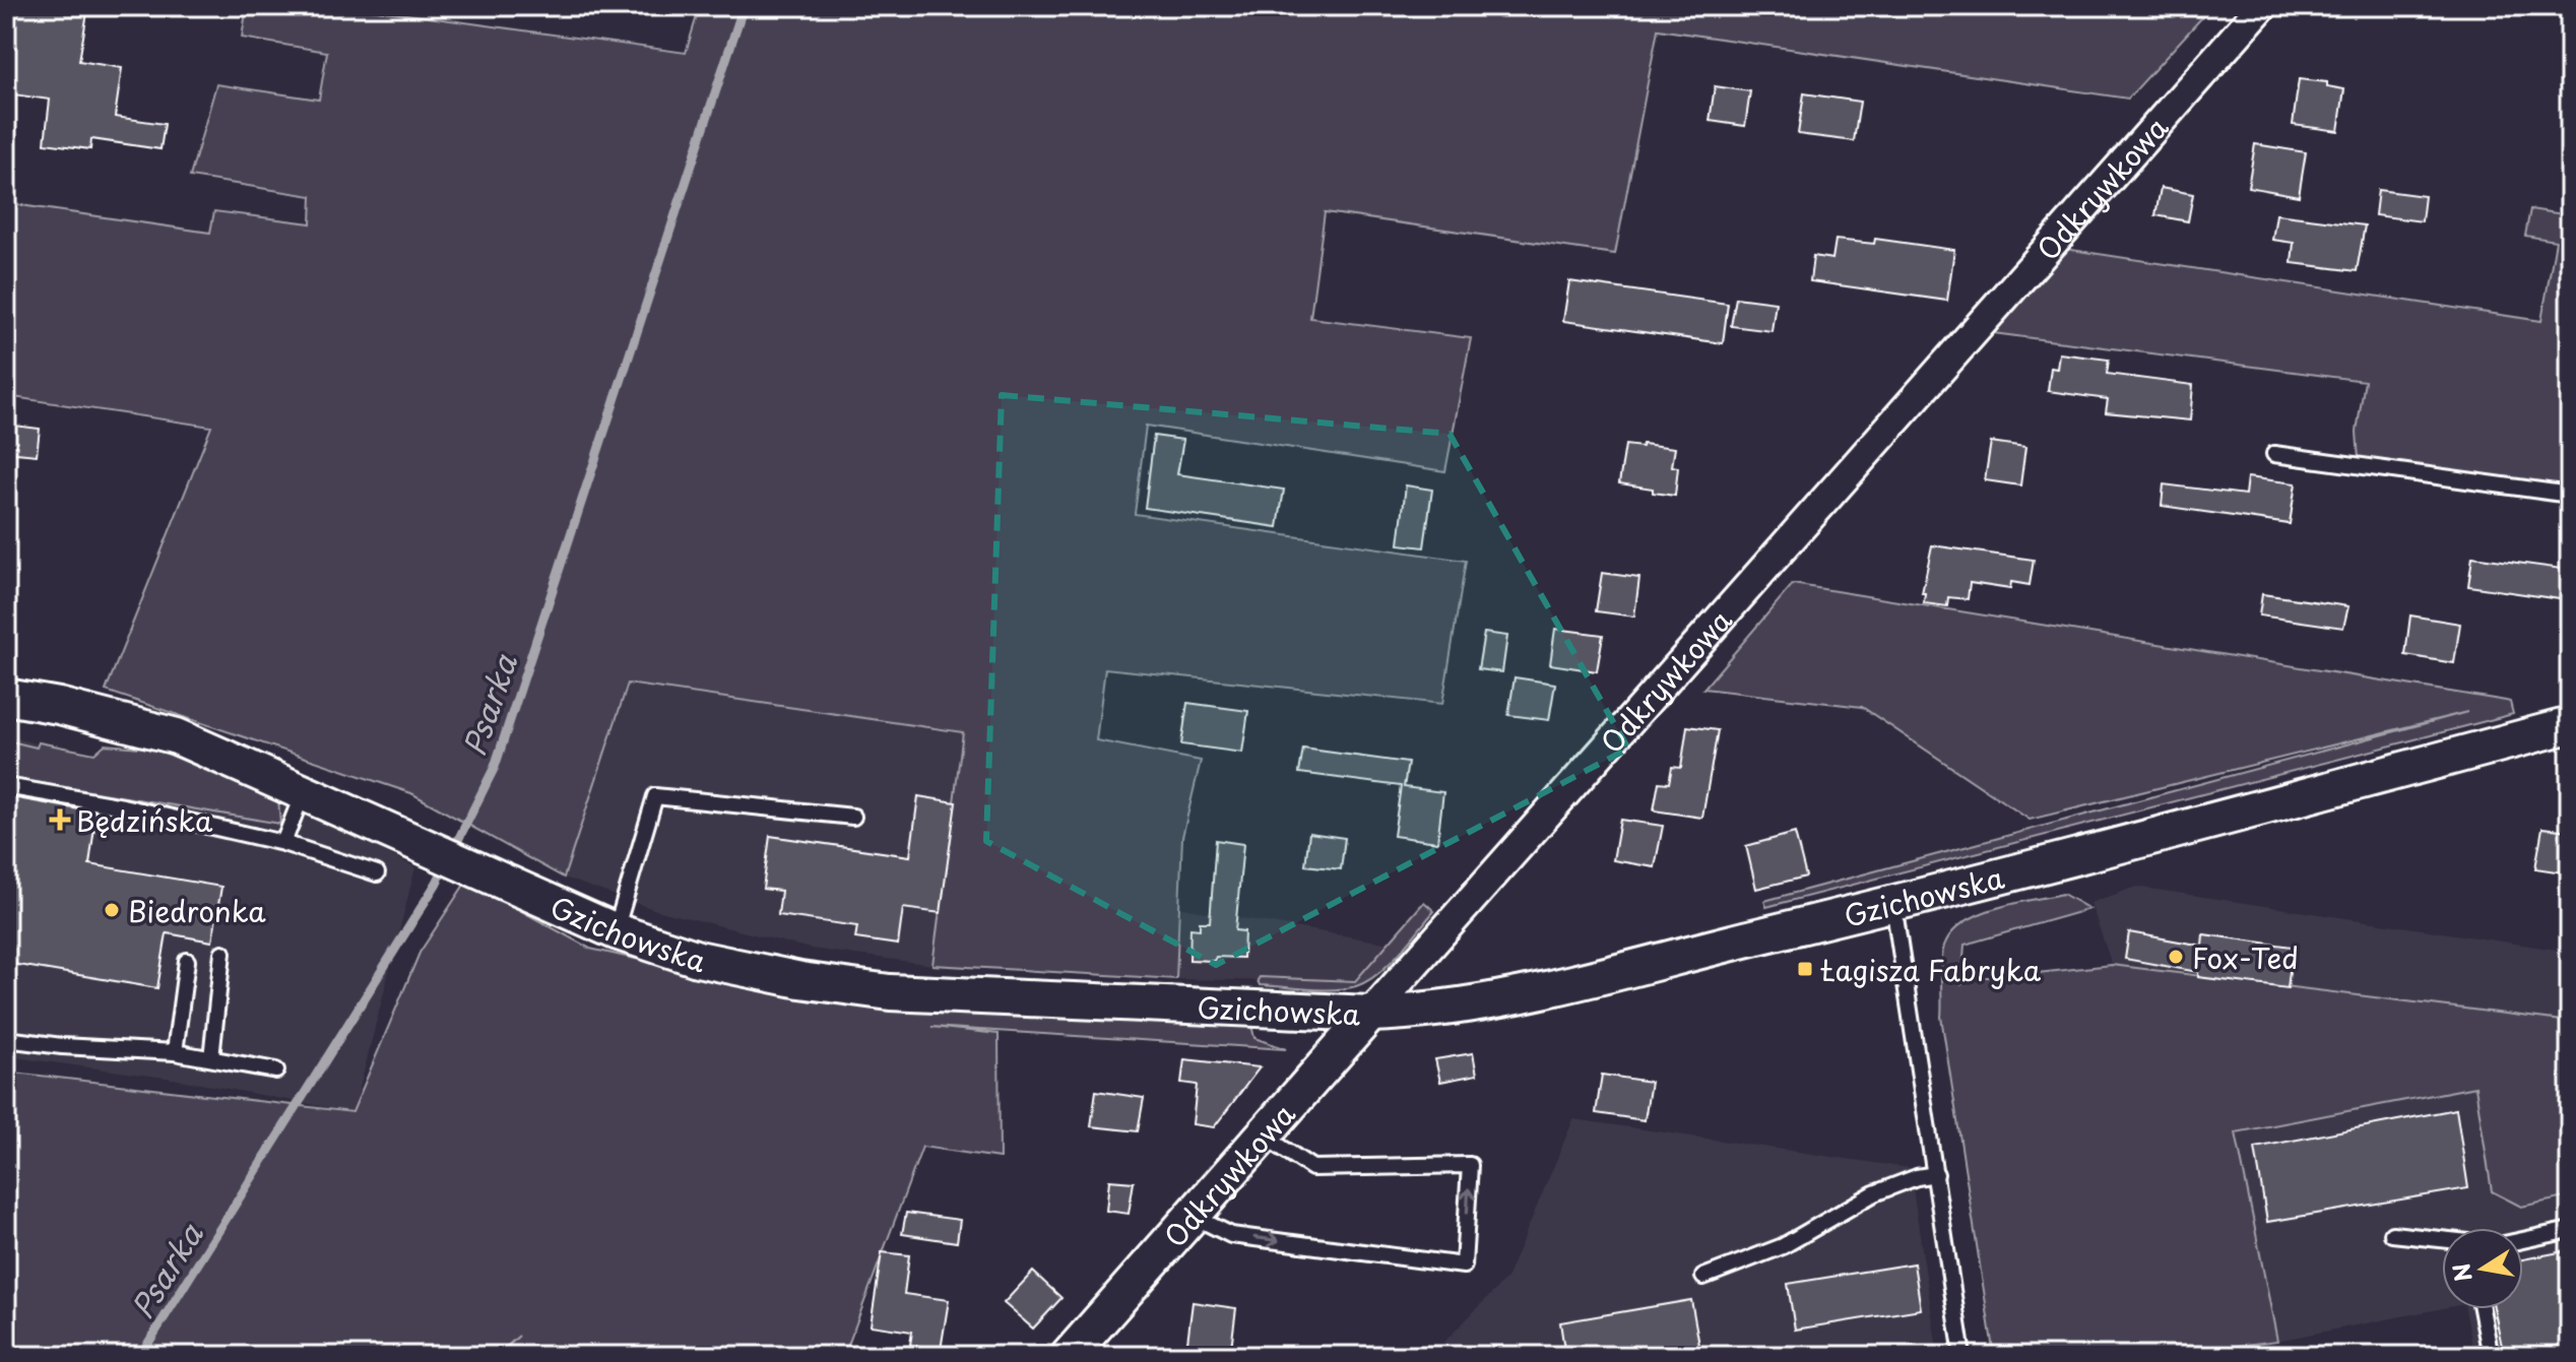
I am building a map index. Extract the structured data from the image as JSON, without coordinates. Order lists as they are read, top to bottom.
{
  "streets": {
    "street": ["Odkrywkowa", "Gzichowska"]
  },
  "crossings": [
    ["Odkrywkowa", "Gzichowska"]
  ],
  "water": ["Psarka"],
  "places": {
    "health": ["Będzińska"],
    "other": ["Biedronka", "Fox-Ted"],
    "transit": ["Łagisza Fabryka"]
  },
  "north": "left"
}
